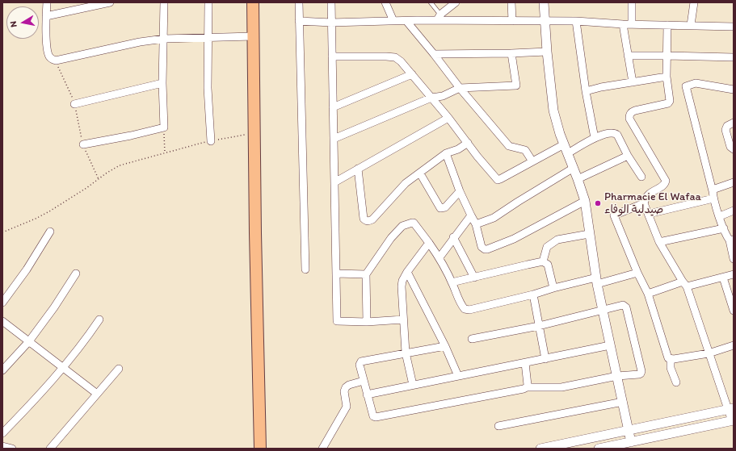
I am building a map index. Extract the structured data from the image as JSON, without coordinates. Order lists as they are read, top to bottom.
{
  "places": ["Pharmacie El Wafaa صيدلية الوفاء"],
  "north": "left"
}
